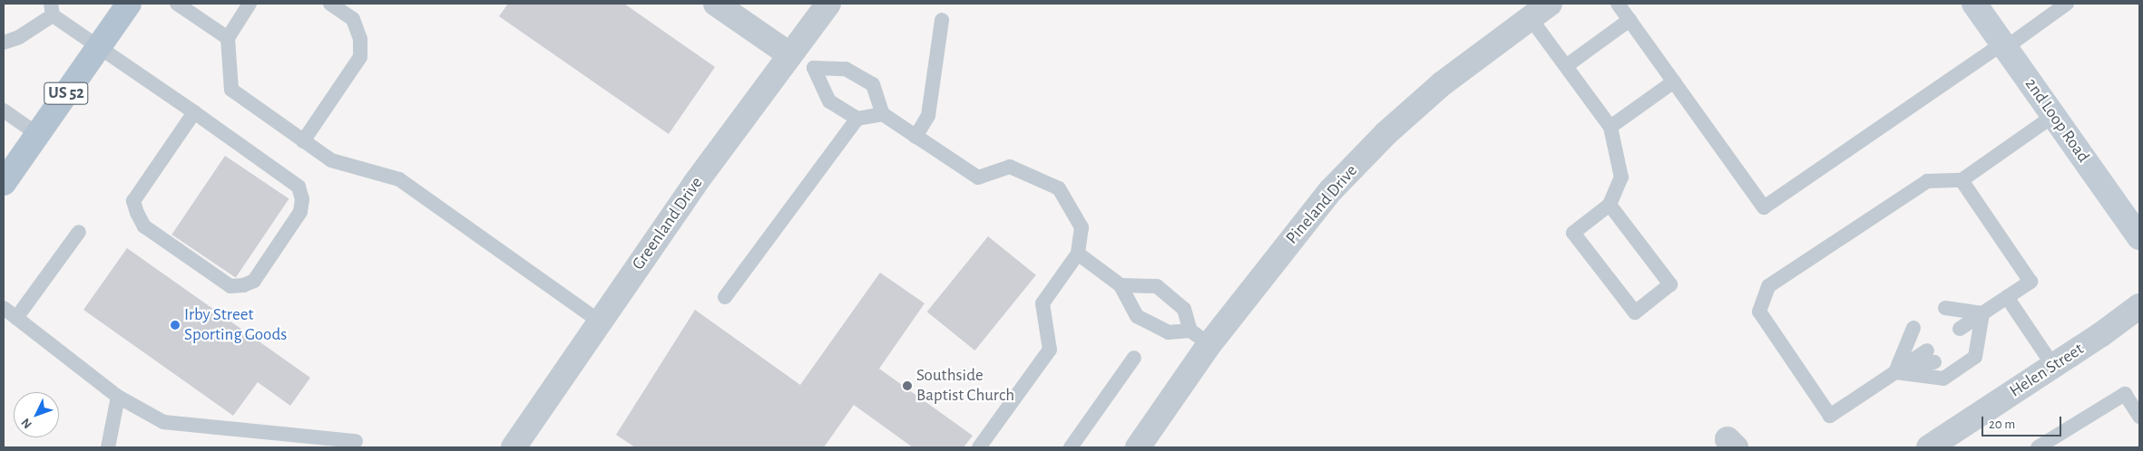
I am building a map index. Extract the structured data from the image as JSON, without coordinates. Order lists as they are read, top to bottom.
{
  "streets": {
    "main road": ["US 52", "2nd Loop Road"],
    "street": ["Pineland Drive", "Greenland Drive", "Helen Street"]
  },
  "places": ["Irby Street Sporting Goods", "Southside Baptist Church"],
  "scale_bar": "20 m",
  "north": "bottom left"
}
